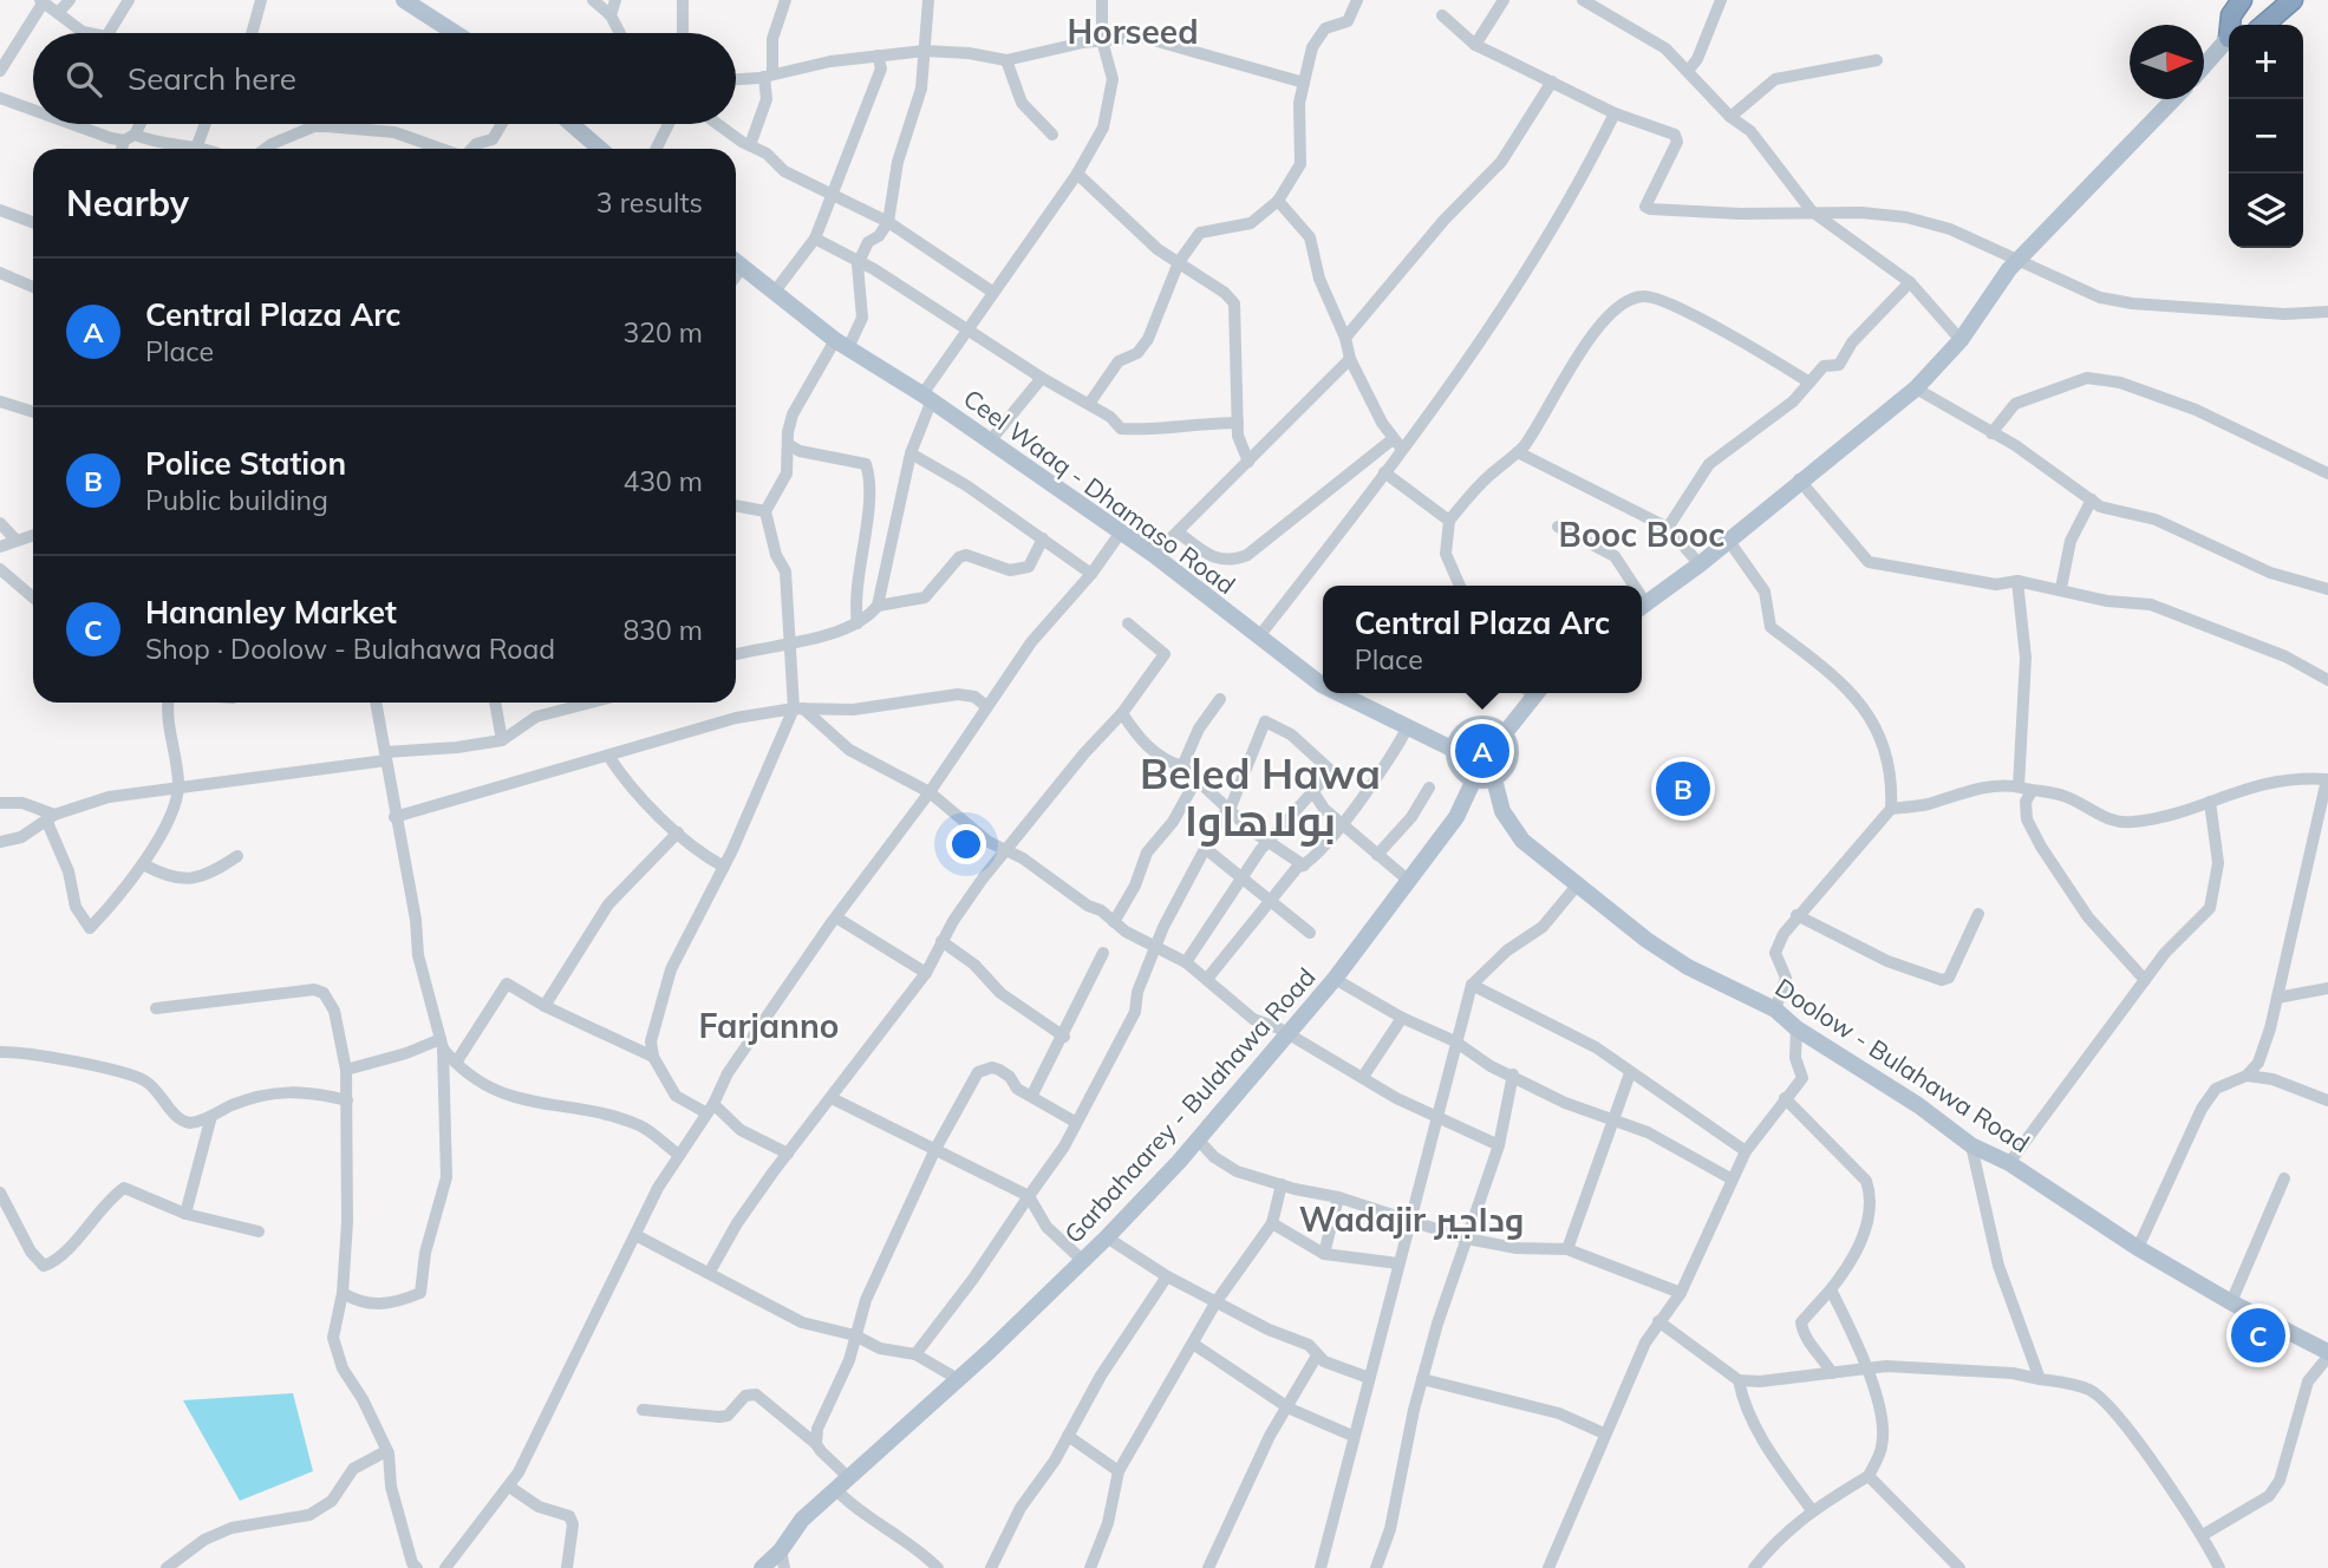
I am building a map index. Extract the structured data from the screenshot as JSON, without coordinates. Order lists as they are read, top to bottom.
{
  "streets": {
    "main road": ["Ceel Waaq - Dhamaso Road", "Doolow - Bulahawa Road", "Garbahaarey - Bulahawa Road"]
  },
  "crossings": [
    ["Ceel Waaq - Dhamaso Road", "Doolow - Bulahawa Road"],
    ["Ceel Waaq - Dhamaso Road", "Garbahaarey - Bulahawa Road"],
    ["Doolow - Bulahawa Road", "Garbahaarey - Bulahawa Road"]
  ],
  "districts": [
    "Horseed",
    "Booc Booc",
    "Beled Hawa بولاهاوا",
    "Farjanno",
    "Wadajir وداجير"
  ],
  "north": "right",
  "page": {
    "map_buttons": ["+", "−"],
    "search": "Search here",
    "heading": ["Nearby", "3 results"],
    "list": [
      {
        "mark": "A",
        "name": "Central Plaza Arc",
        "note": "Place",
        "value": "320 m"
      },
      {
        "mark": "B",
        "name": "Police Station",
        "note": "Public building",
        "value": "430 m"
      },
      {
        "mark": "C",
        "name": "Hananley Market",
        "note": "Shop · Doolow - Bulahawa Road",
        "value": "830 m"
      }
    ],
    "popup": ["Central Plaza Arc", "Place"],
    "pins": ["A", "B", "C"]
  }
}
